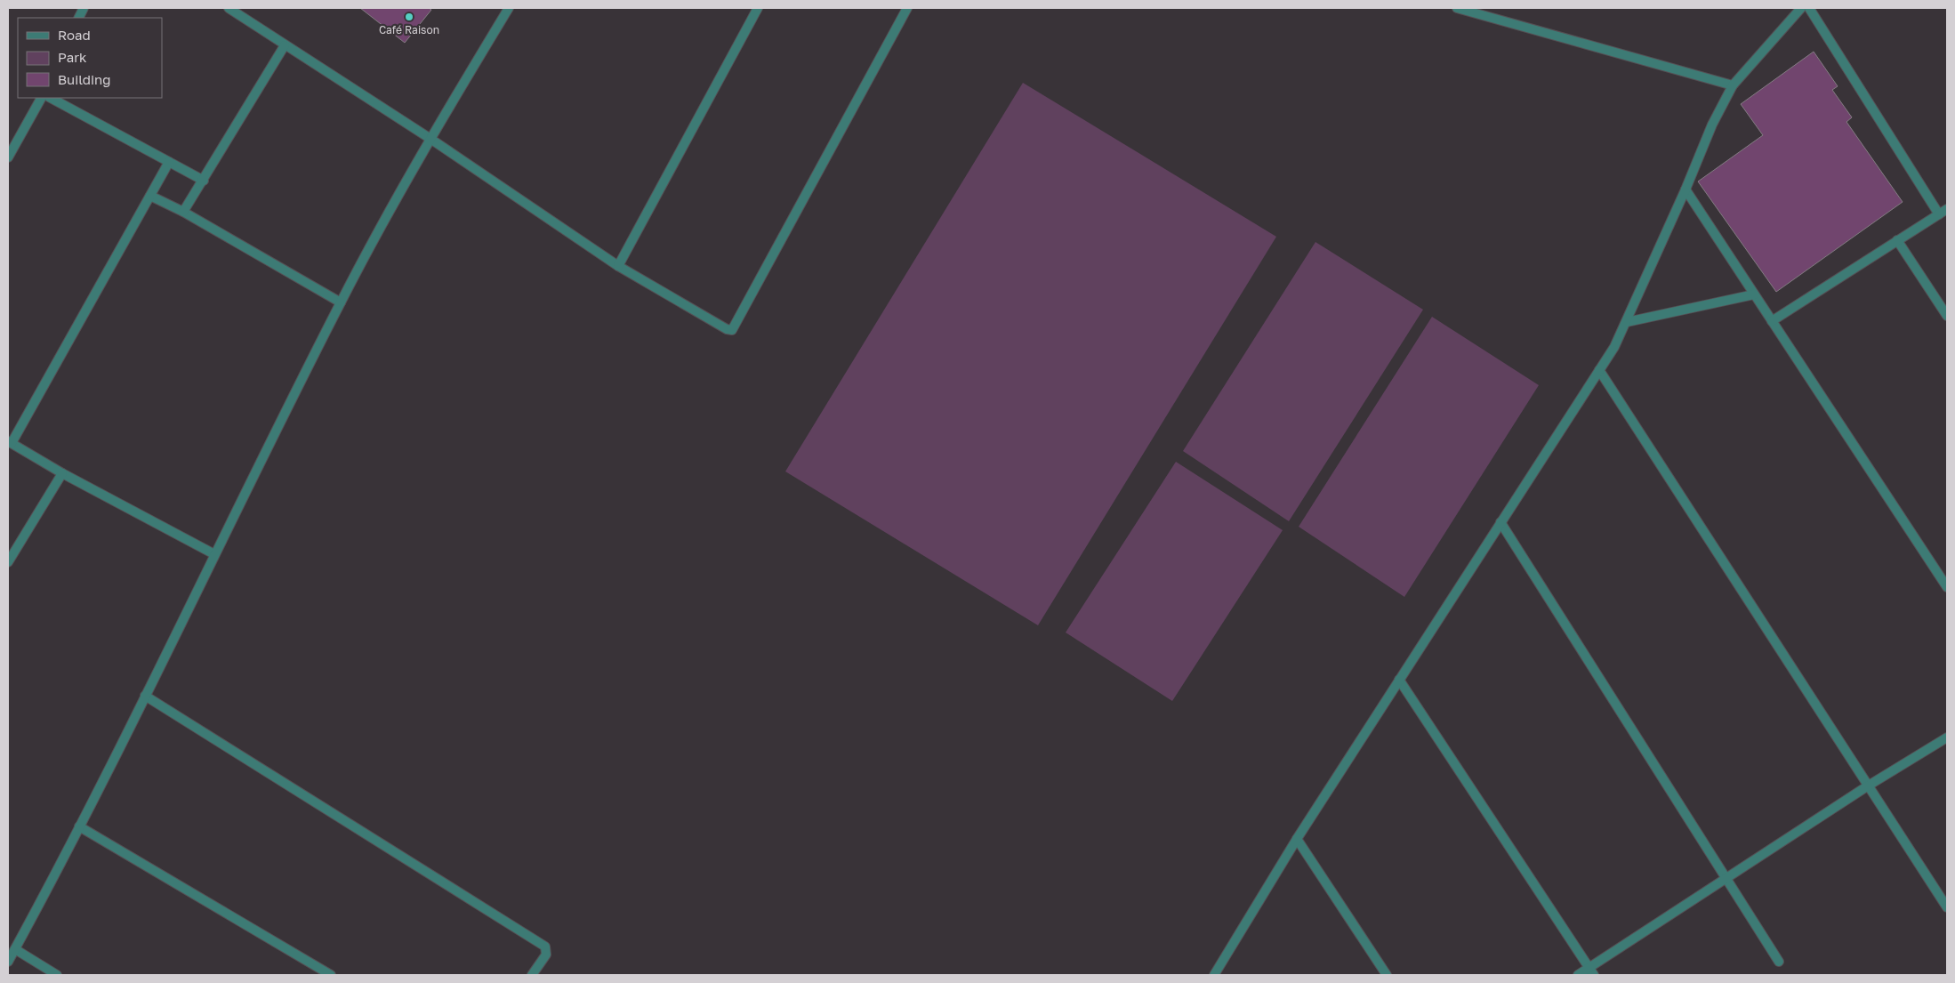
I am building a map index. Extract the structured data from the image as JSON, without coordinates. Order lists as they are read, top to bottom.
{
  "places": ["Café Raison"],
  "legend": ["Road", "Park", "Building"]
}
